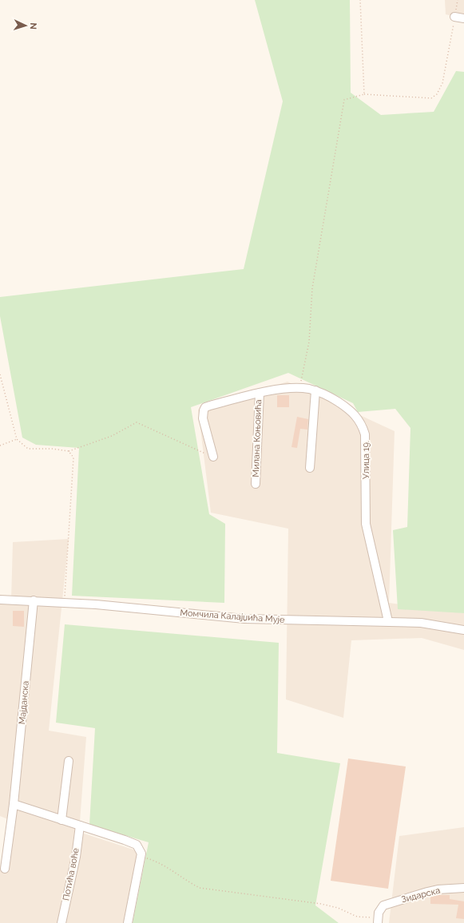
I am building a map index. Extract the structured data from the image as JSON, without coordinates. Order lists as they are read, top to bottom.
{
  "streets": {
    "street": [
      "Милана Коњовића",
      "Улица 19.",
      "Момчила Калајџића Мује",
      "Мајданска",
      "Потића воће",
      "Зидарска"
    ]
  },
  "crossings": [
    ["Милана Коњовића", "Улица 19."],
    ["Улица 19.", "Момчила Калајџића Мује"],
    ["Момчила Калајџића Мује", "Мајданска"]
  ],
  "north": "right"
}
